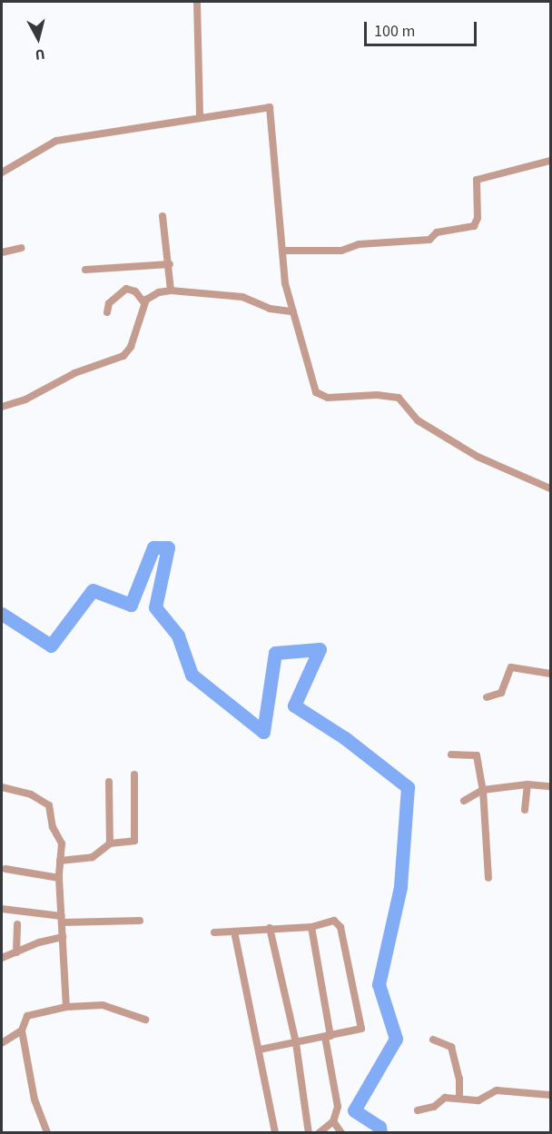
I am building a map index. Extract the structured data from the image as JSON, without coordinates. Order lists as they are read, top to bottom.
{
  "scale_bar": "100 m",
  "north": "bottom"
}
